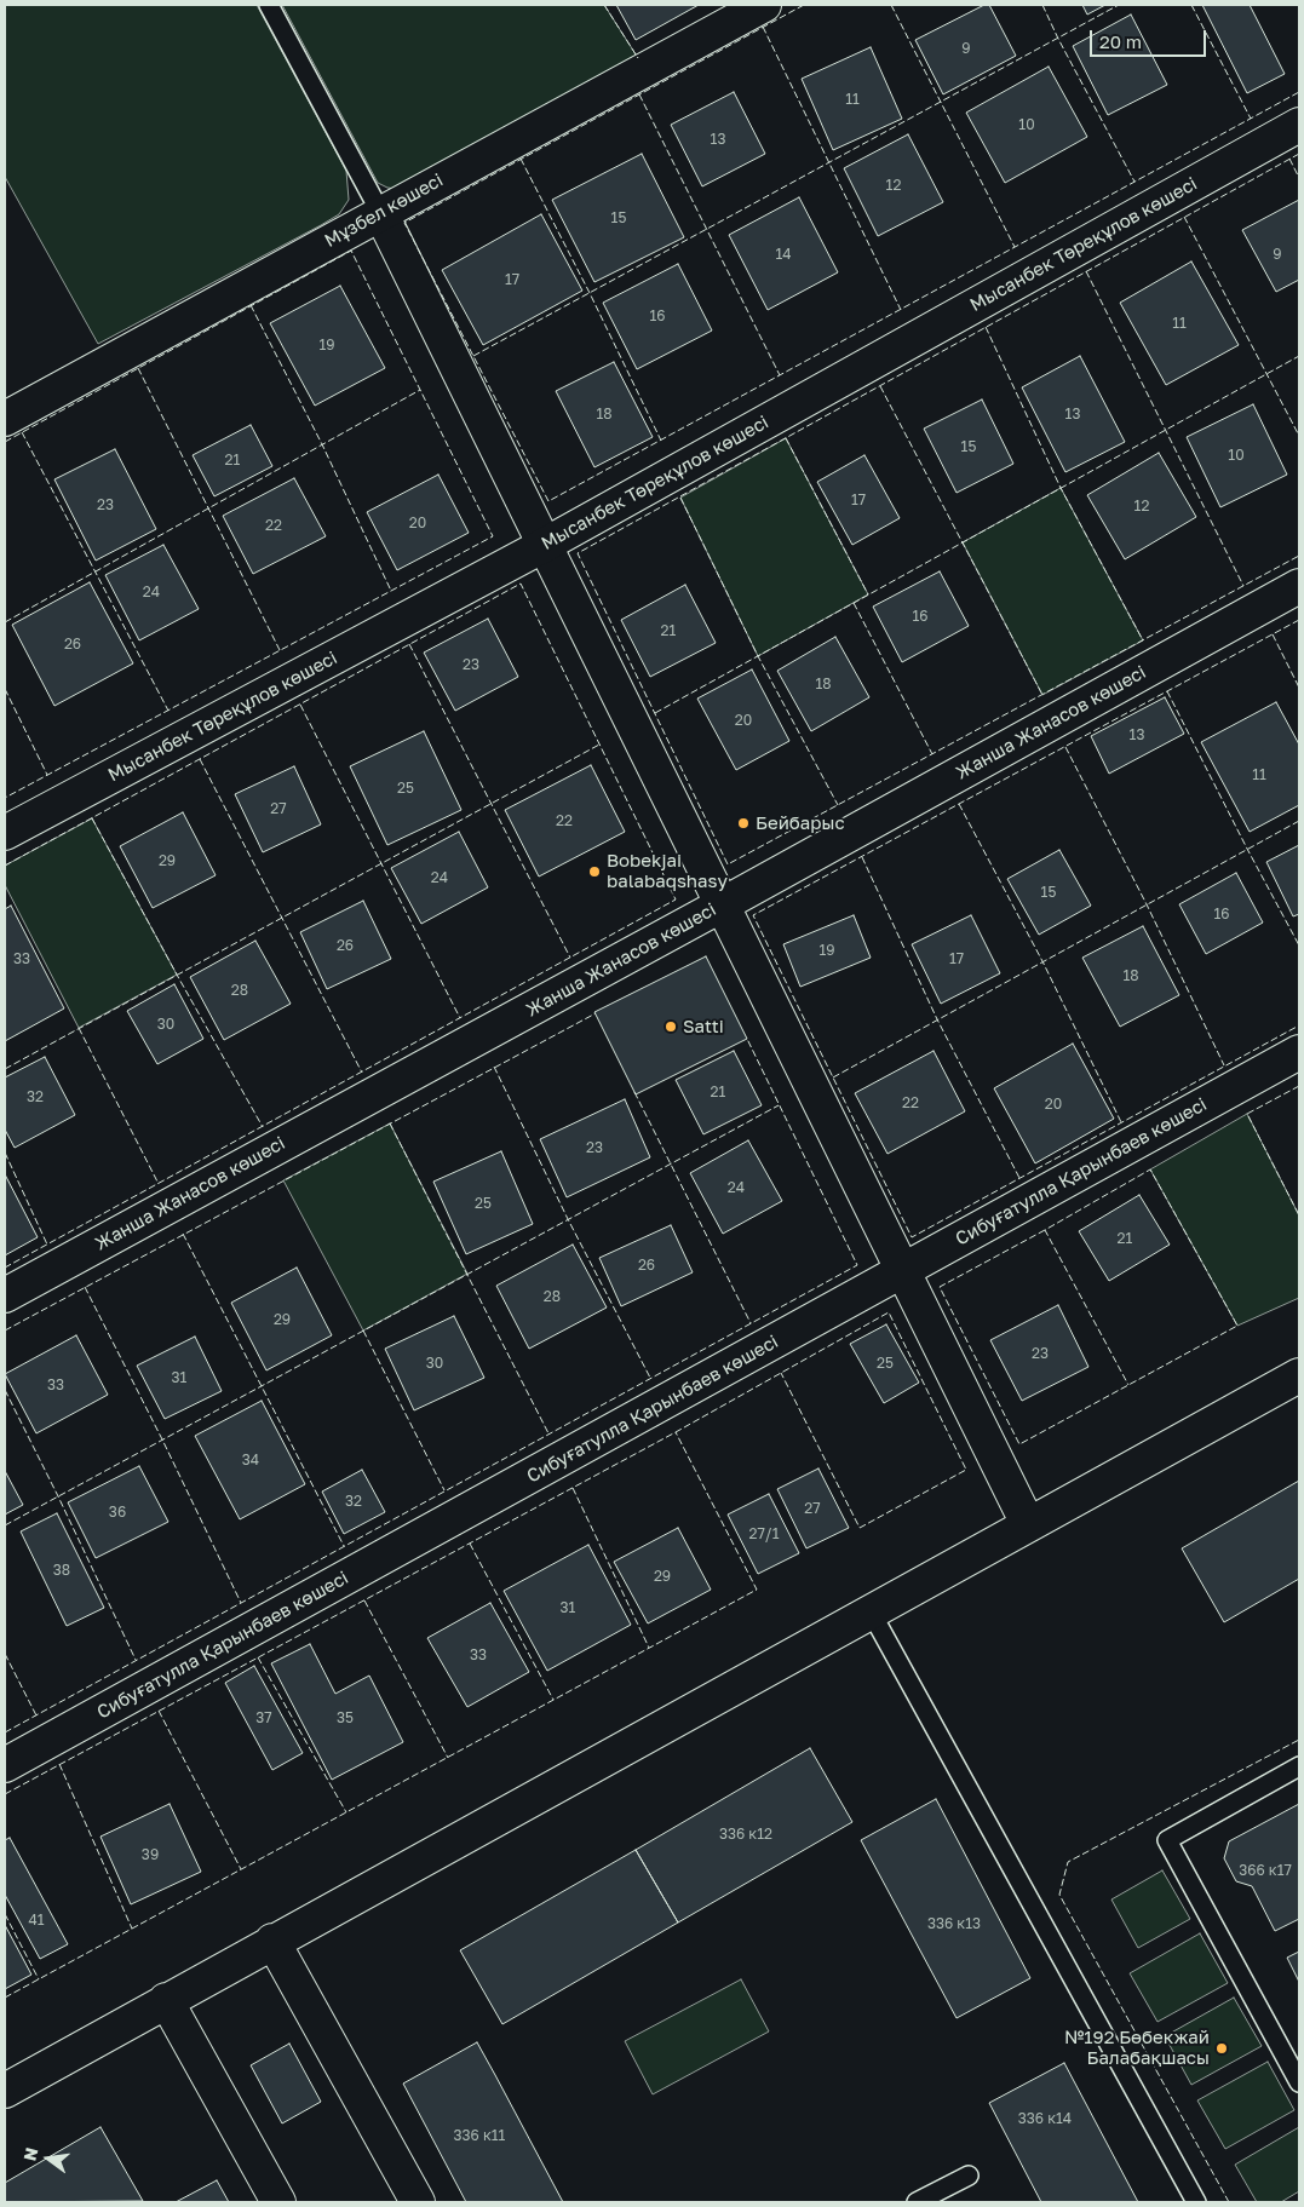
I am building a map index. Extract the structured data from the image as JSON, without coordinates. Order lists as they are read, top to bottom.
{
  "streets": {
    "street": [
      "Мұзбел көшесі",
      "Мысанбек Төреқұлов көшесі",
      "Жанша Жанасов көшесі",
      "Сибуғатулла Қарынбаев көшесі"
    ]
  },
  "places": [
    "Бейбарыс",
    "Bobekjai balabaqshasy",
    "Satti",
    "№192 Бөбекжай Балабақшасы"
  ],
  "house_numbers": [
    "9",
    "11",
    "10",
    "13",
    "12",
    "15",
    "14",
    "9",
    "17",
    "16",
    "11",
    "19",
    "18",
    "13",
    "15",
    "10",
    "21",
    "17",
    "23",
    "12",
    "20",
    "22",
    "24",
    "16",
    "21",
    "26",
    "23",
    "18",
    "20",
    "13",
    "11",
    "25",
    "27",
    "22",
    "29",
    "24",
    "15",
    "16",
    "26",
    "19",
    "33",
    "17",
    "18",
    "28",
    "30",
    "21",
    "32",
    "22",
    "20",
    "23",
    "24",
    "25",
    "21",
    "26",
    "28",
    "29",
    "23",
    "30",
    "25",
    "31",
    "33",
    "34",
    "32",
    "27",
    "36",
    "27/1",
    "38",
    "29",
    "31",
    "33",
    "37",
    "35",
    "336 к12",
    "39",
    "366 к17",
    "41",
    "336 к13",
    "336 к14",
    "336 к11"
  ],
  "scale_bar": "20 m",
  "north": "left"
}
